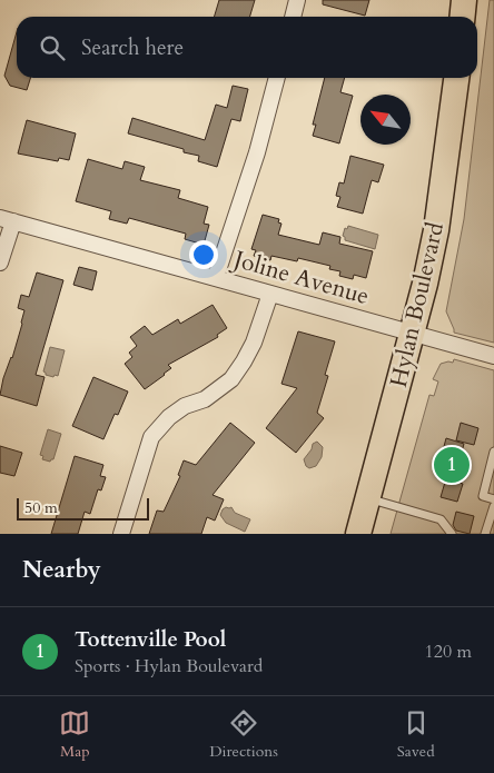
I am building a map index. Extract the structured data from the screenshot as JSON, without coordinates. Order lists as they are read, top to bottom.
{
  "streets": {
    "main road": ["Hylan Boulevard"],
    "street": ["Joline Avenue"]
  },
  "crossings": [
    ["Joline Avenue", "Hylan Boulevard"]
  ],
  "scale_bar": "50 m",
  "north": "top left",
  "page": {
    "search": "Search here",
    "pins": "1",
    "scale": "50 m",
    "heading": "Nearby",
    "list": [
      {
        "mark": "1",
        "name": "Tottenville Pool",
        "note": "Sports · Hylan Boulevard",
        "value": "120 m"
      }
    ],
    "nav": ["Map", "Directions", "Saved"]
  }
}
